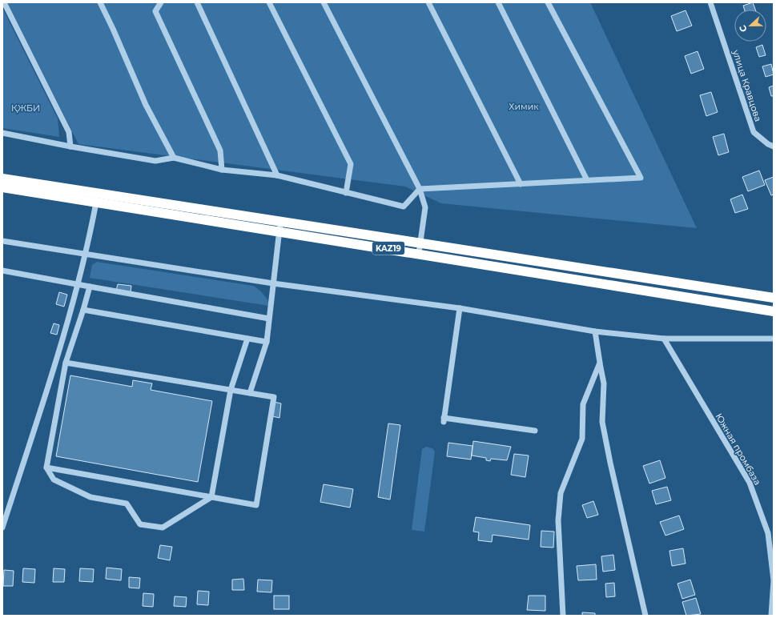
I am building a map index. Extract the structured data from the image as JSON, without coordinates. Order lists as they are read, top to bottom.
{
  "streets": {
    "highway": ["KAZ19"],
    "street": ["улица Кравцова", "Южная промбаза"]
  },
  "parks": ["Химик", "ҚЖБИ"],
  "north": "left"
}
